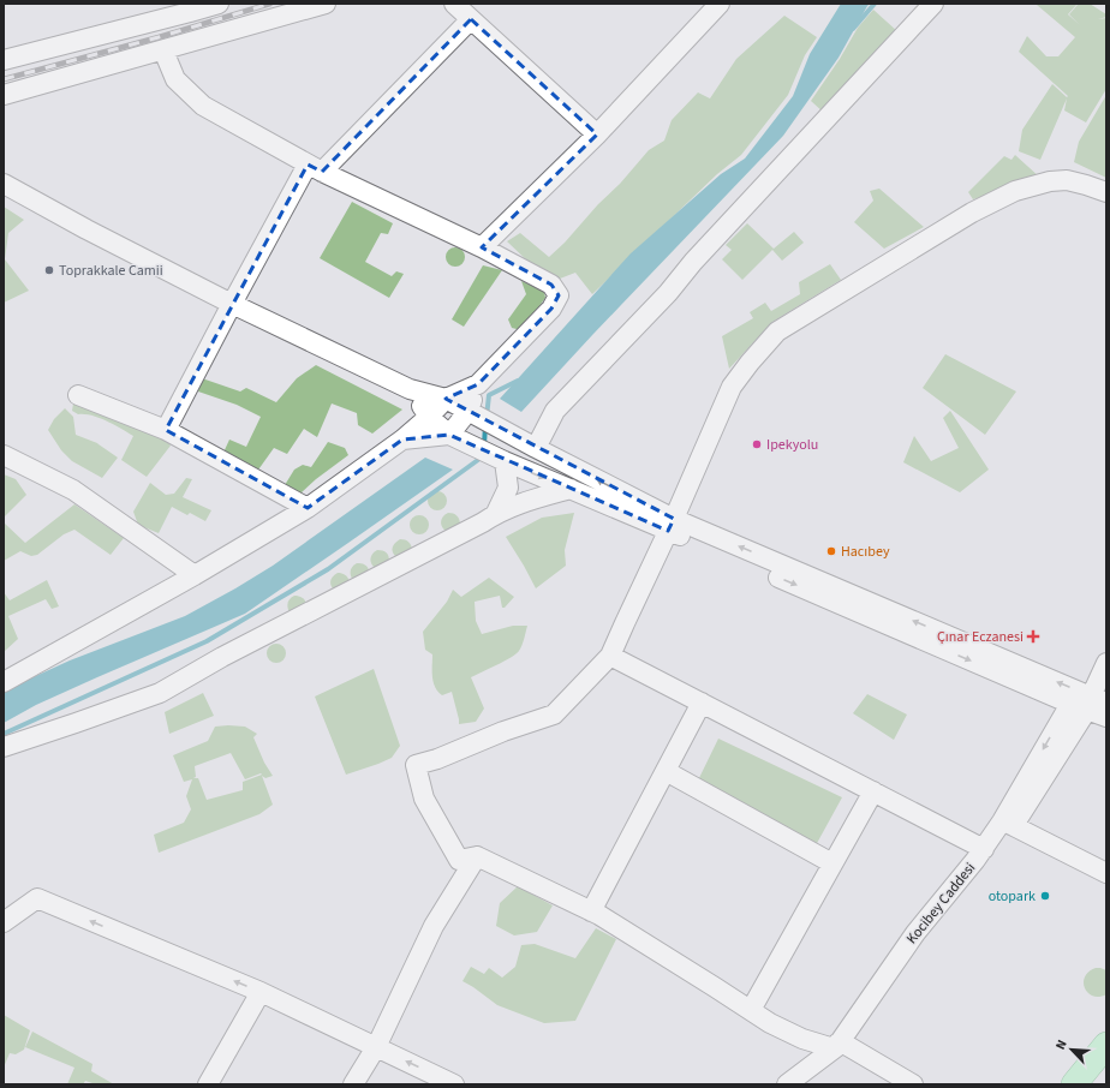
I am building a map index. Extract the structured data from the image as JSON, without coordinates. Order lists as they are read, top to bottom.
{
  "streets": {
    "street": ["Kocibey Caddesi"]
  },
  "places": {
    "other": [
      "Toprakkale Camii",
      "Ipekyolu",
      "Hacıbey",
      "otopark"
    ],
    "health": ["Çınar Eczanesi"]
  },
  "north": "top left"
}
